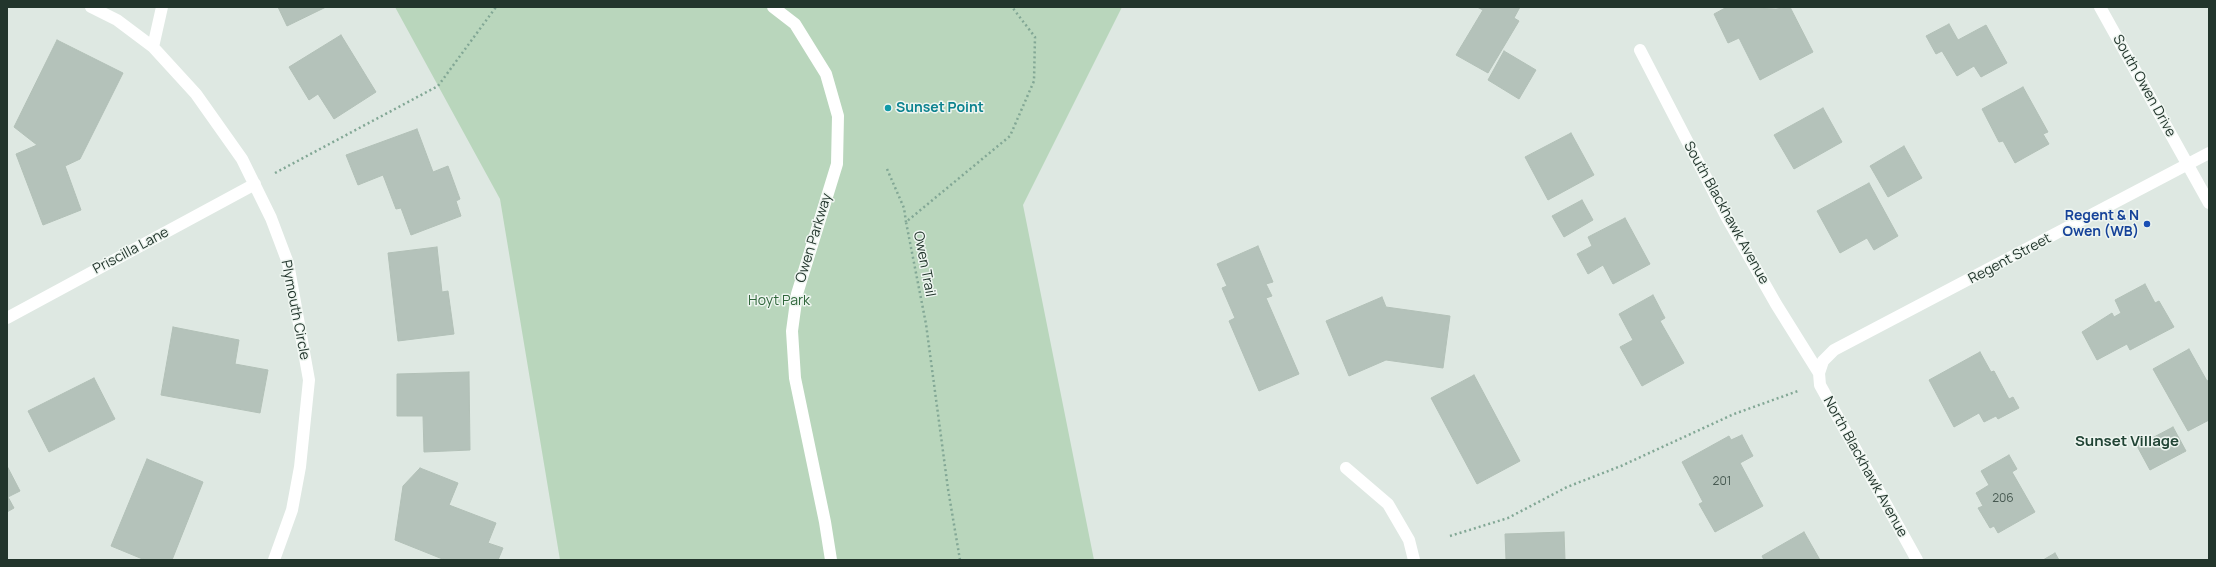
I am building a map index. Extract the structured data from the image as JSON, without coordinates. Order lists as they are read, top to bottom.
{
  "streets": {
    "street": [
      "South Owen Drive",
      "South Blackhawk Avenue",
      "Owen Parkway",
      "Priscilla Lane",
      "Regent Street",
      "Plymouth Circle",
      "North Blackhawk Avenue"
    ],
    "path": ["Owen Trail"]
  },
  "crossings": [
    ["South Owen Drive", "Regent Street"],
    ["South Blackhawk Avenue", "Regent Street"],
    ["South Blackhawk Avenue", "North Blackhawk Avenue"],
    ["Priscilla Lane", "Plymouth Circle"],
    ["Regent Street", "North Blackhawk Avenue"]
  ],
  "districts": ["Sunset Village"],
  "parks": ["Hoyt Park"],
  "places": ["Sunset Point", "Regent & N Owen (WB)"],
  "house_numbers": ["201", "206"]
}
